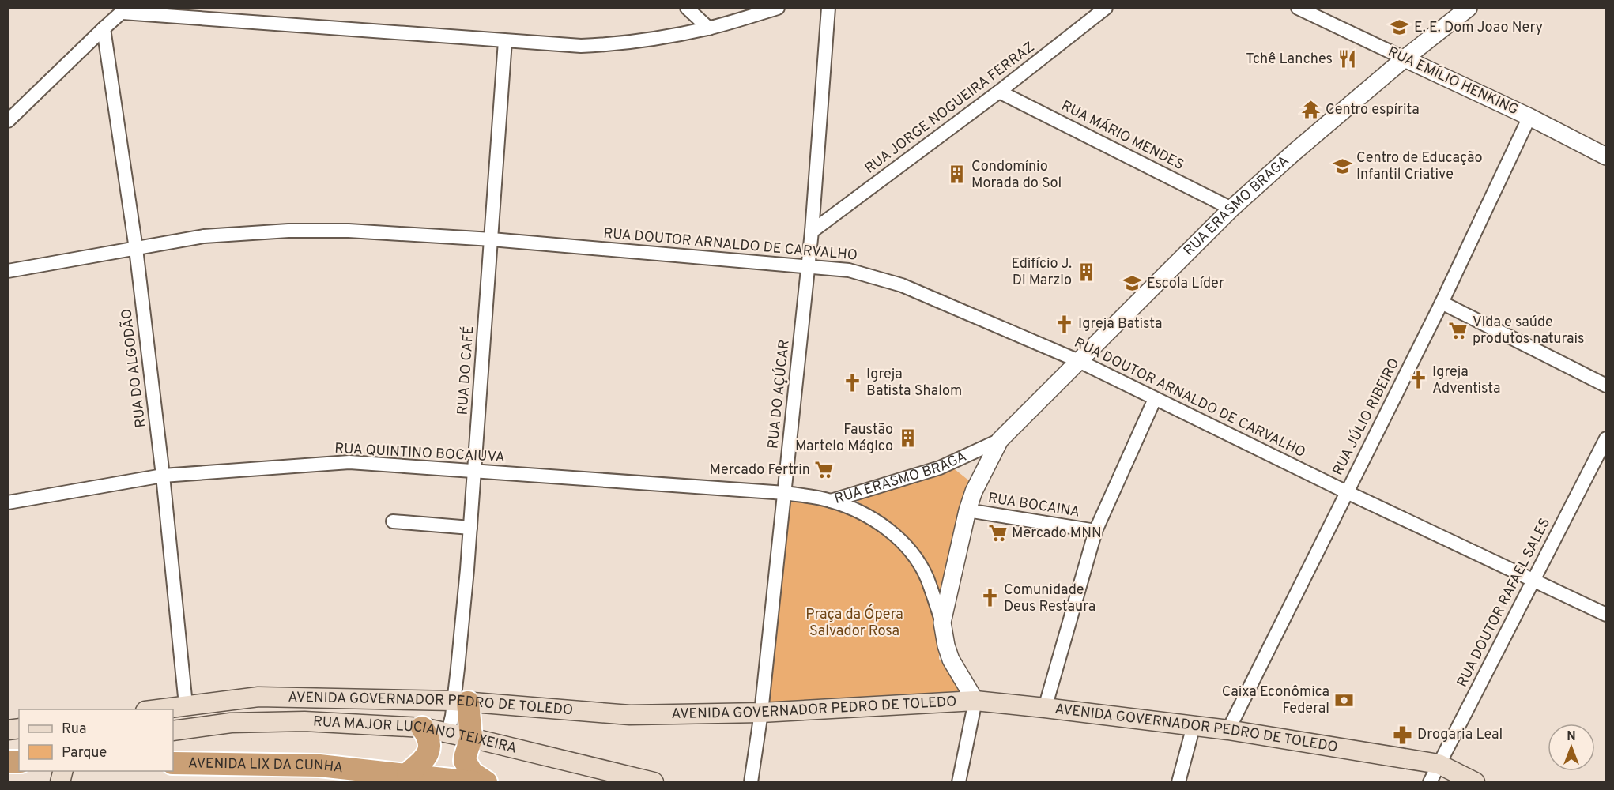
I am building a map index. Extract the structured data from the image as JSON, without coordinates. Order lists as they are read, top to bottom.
{
  "streets": {
    "highway": ["AVENIDA LIX DA CUNHA"],
    "main road": ["AVENIDA GOVERNADOR PEDRO DE TOLEDO", "RUA MAJOR LUCIANO TEIXEIRA"],
    "street": [
      "RUA EMÍLIO HENKING",
      "RUA JORGE NOGUEIRA FERRAZ",
      "RUA MÁRIO MENDES",
      "RUA ERASMO BRAGA",
      "RUA DOUTOR ARNALDO DE CARVALHO",
      "RUA DO ALGODÃO",
      "RUA DO CAFÉ",
      "RUA DO AÇÚCAR",
      "RUA JÚLIO RIBEIRO",
      "RUA QUINTINO BOCAIUVA",
      "RUA BOCAINA",
      "RUA DOUTOR RAFAEL SALES"
    ]
  },
  "crossings": [
    ["RUA EMÍLIO HENKING", "RUA ERASMO BRAGA"],
    ["RUA EMÍLIO HENKING", "RUA JÚLIO RIBEIRO"],
    ["RUA JORGE NOGUEIRA FERRAZ", "RUA MÁRIO MENDES"],
    ["RUA JORGE NOGUEIRA FERRAZ", "RUA DO AÇÚCAR"],
    ["RUA MÁRIO MENDES", "RUA ERASMO BRAGA"],
    ["RUA ERASMO BRAGA", "RUA DOUTOR ARNALDO DE CARVALHO"],
    ["RUA ERASMO BRAGA", "RUA QUINTINO BOCAIUVA"],
    ["RUA ERASMO BRAGA", "RUA BOCAINA"],
    ["RUA ERASMO BRAGA", "AVENIDA GOVERNADOR PEDRO DE TOLEDO"],
    ["RUA DOUTOR ARNALDO DE CARVALHO", "RUA DO ALGODÃO"],
    ["RUA DOUTOR ARNALDO DE CARVALHO", "RUA DO CAFÉ"],
    ["RUA DOUTOR ARNALDO DE CARVALHO", "RUA DO AÇÚCAR"],
    ["RUA DOUTOR ARNALDO DE CARVALHO", "RUA JÚLIO RIBEIRO"],
    ["RUA DOUTOR ARNALDO DE CARVALHO", "RUA DOUTOR RAFAEL SALES"],
    ["RUA DO ALGODÃO", "RUA QUINTINO BOCAIUVA"],
    ["RUA DO ALGODÃO", "AVENIDA GOVERNADOR PEDRO DE TOLEDO"],
    ["RUA DO CAFÉ", "RUA QUINTINO BOCAIUVA"],
    ["RUA DO CAFÉ", "AVENIDA GOVERNADOR PEDRO DE TOLEDO"],
    ["RUA DO CAFÉ", "RUA MAJOR LUCIANO TEIXEIRA"],
    ["RUA DO AÇÚCAR", "RUA QUINTINO BOCAIUVA"],
    ["RUA DO AÇÚCAR", "AVENIDA GOVERNADOR PEDRO DE TOLEDO"],
    ["RUA JÚLIO RIBEIRO", "AVENIDA GOVERNADOR PEDRO DE TOLEDO"],
    ["RUA DOUTOR RAFAEL SALES", "AVENIDA GOVERNADOR PEDRO DE TOLEDO"],
    ["AVENIDA GOVERNADOR PEDRO DE TOLEDO", "RUA MAJOR LUCIANO TEIXEIRA"]
  ],
  "parks": ["Praça da Ópera Salvador Rosa"],
  "places": {
    "school or university": ["E. E. Dom Joao Nery", "Centro de Educação Infantil Criative", "Escola Líder"],
    "restaurant": ["Tchê Lanches"],
    "temple": ["Centro espírita"],
    "building": ["Condomínio Morada do Sol", "Edifício J. Di Marzio", "Faustão Martelo Mágico"],
    "church": [
      "Igreja Batista",
      "Igreja Adventista",
      "Igreja Batista Shalom",
      "Comunidade Deus Restaura"
    ],
    "supermarket": ["Vida e saúde produtos naturais", "Mercado Fertrin", "Mercado MNN"],
    "bank": ["Caixa Econômica Federal"],
    "pharmacy": ["Drogaria Leal"]
  },
  "legend": ["Rua", "Parque"],
  "north": "top"
}
